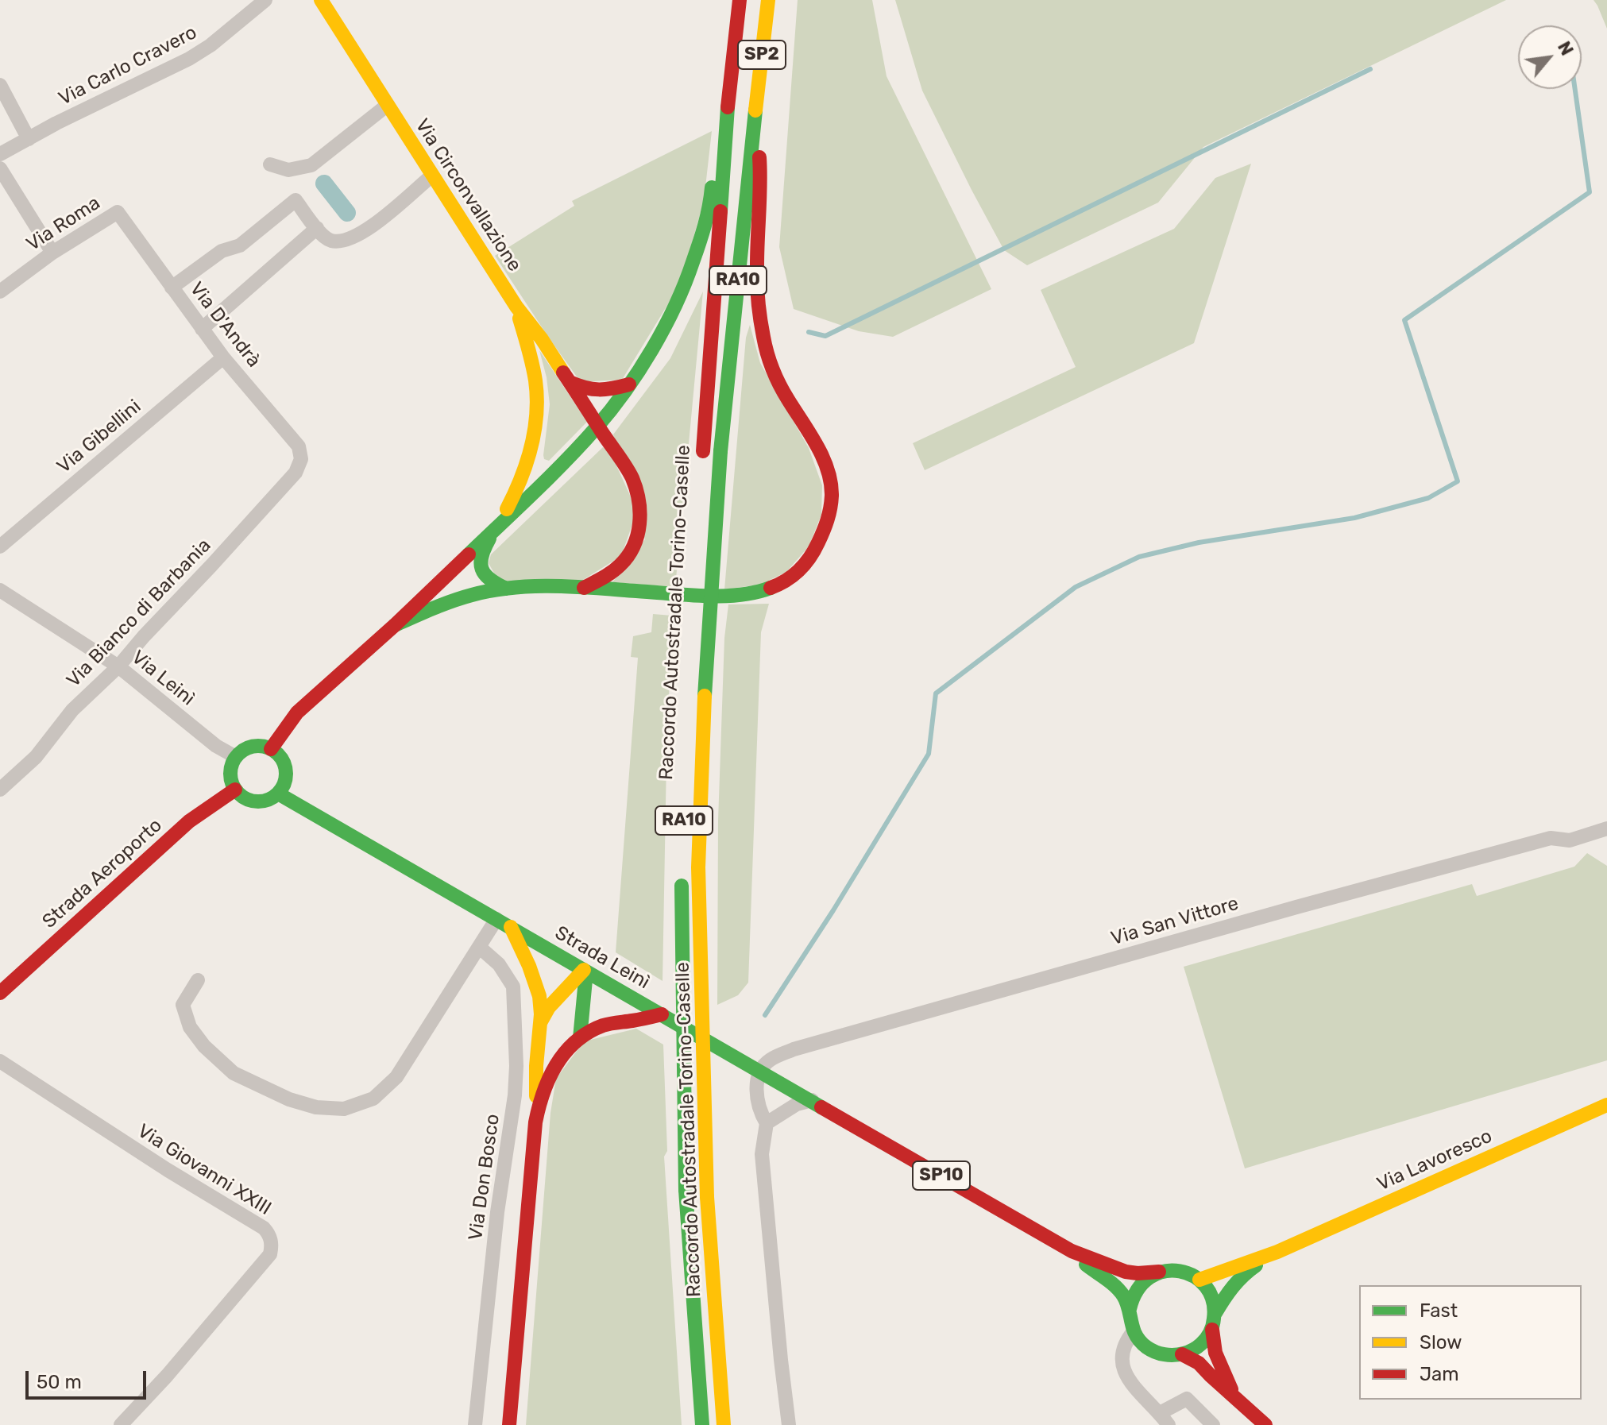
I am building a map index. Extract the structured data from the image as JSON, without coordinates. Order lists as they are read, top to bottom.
{
  "streets": {
    "main road": [
      "SP2",
      "Via Circonvallazione",
      "RA10",
      "Raccordo Autostradale Torino-Caselle",
      "Strada Aeroporto",
      "Strada Leinì",
      "Via Lavoresco",
      "SP10"
    ],
    "street": [
      "Via Carlo Cravero",
      "Via Roma",
      "Via D'Andrà",
      "Via Gibellini",
      "Via Bianco di Barbania",
      "Via Leinì",
      "Via San Vittore",
      "Via Giovanni XXIII",
      "Via Don Bosco"
    ]
  },
  "crossings": [
    ["SP2", "Raccordo Autostradale Torino-Caselle"],
    ["SP2", "Via Leinì"],
    ["SP2", "Strada Aeroporto"],
    ["SP2", "Strada Leinì"],
    ["Via Roma", "Via D'Andrà"],
    ["Via D'Andrà", "Via Gibellini"],
    ["Via D'Andrà", "Via Bianco di Barbania"],
    ["Via Bianco di Barbania", "Via Leinì"],
    ["Via Leinì", "Strada Aeroporto"],
    ["Via Leinì", "Strada Leinì"],
    ["Strada Aeroporto", "Strada Leinì"],
    ["Via San Vittore", "Strada Leinì"],
    ["Strada Leinì", "SP10"]
  ],
  "legend": ["Fast", "Slow", "Jam"],
  "scale_bar": "50 m",
  "north": "top right"
}
